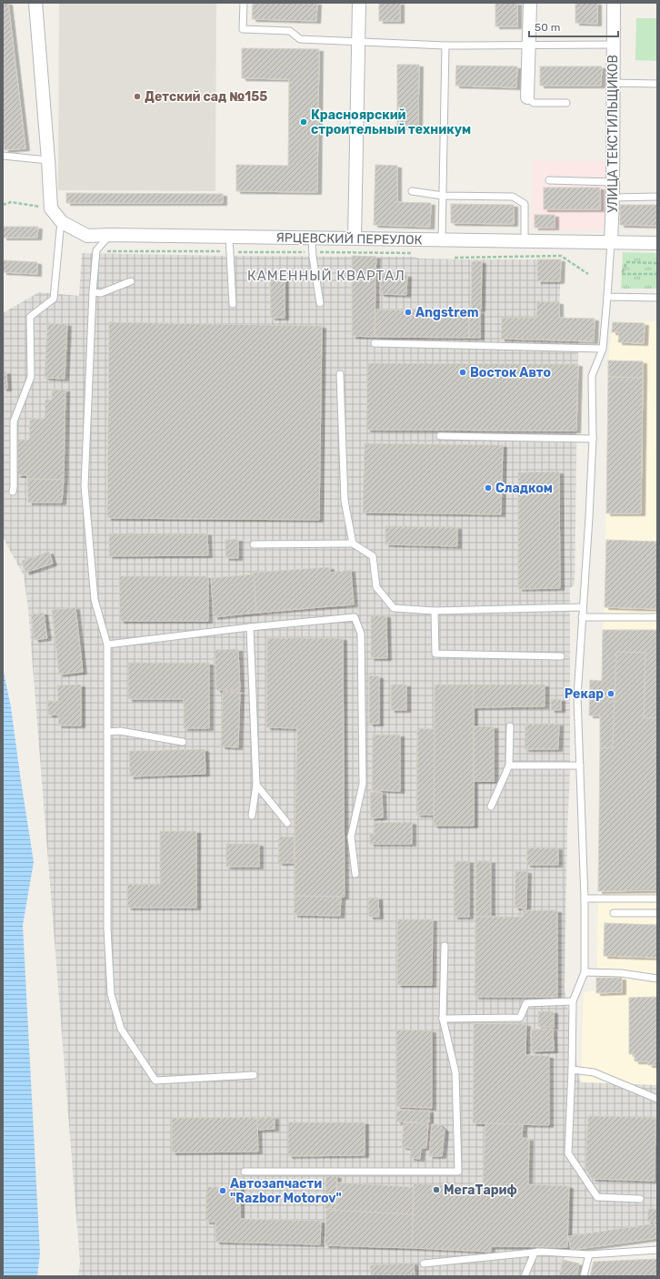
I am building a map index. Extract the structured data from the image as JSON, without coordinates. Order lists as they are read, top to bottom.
{
  "streets": {
    "street": ["УЛИЦА ТЕКСТИЛЬЩИКОВ", "ЯРЦЕВСКИЙ ПЕРЕУЛОК"]
  },
  "crossings": [
    ["УЛИЦА ТЕКСТИЛЬЩИКОВ", "ЯРЦЕВСКИЙ ПЕРЕУЛОК"]
  ],
  "districts": ["КАМЕННЫЙ КВАРТАЛ"],
  "places": [
    "Детский сад №155",
    "Красноярский строительный техникум",
    "Angstrem",
    "Восток Авто",
    "Сладком",
    "Рекар",
    "МегаТариф",
    "Автозапчасти \"Razbor Motorov\""
  ],
  "scale_bar": "50 m"
}
